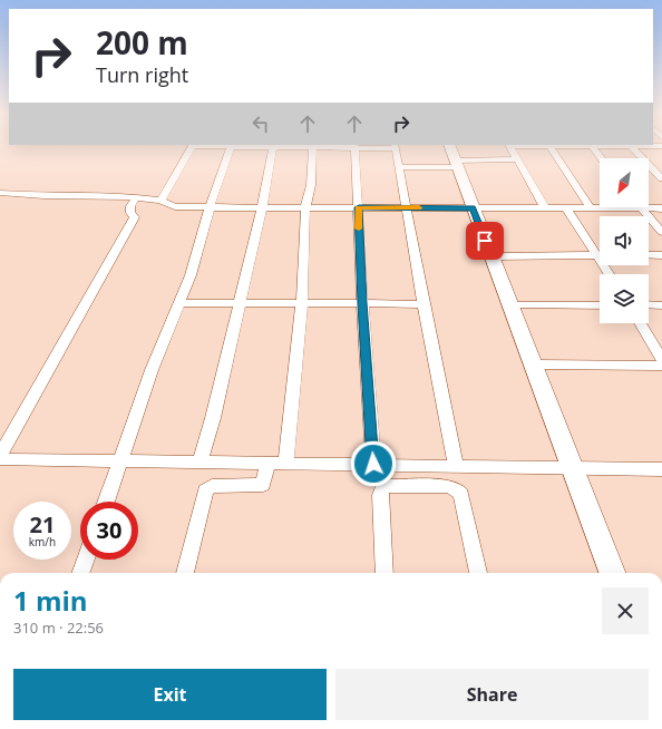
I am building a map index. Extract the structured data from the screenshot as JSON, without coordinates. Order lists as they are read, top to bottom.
{
  "north": "bottom left",
  "page": {
    "turn": ["200 m", "Turn right"],
    "speed": "21 km/h",
    "limit": "30",
    "heading": ["1 min", "310 m · 22:56"],
    "buttons": ["Exit", "Share"]
  }
}
